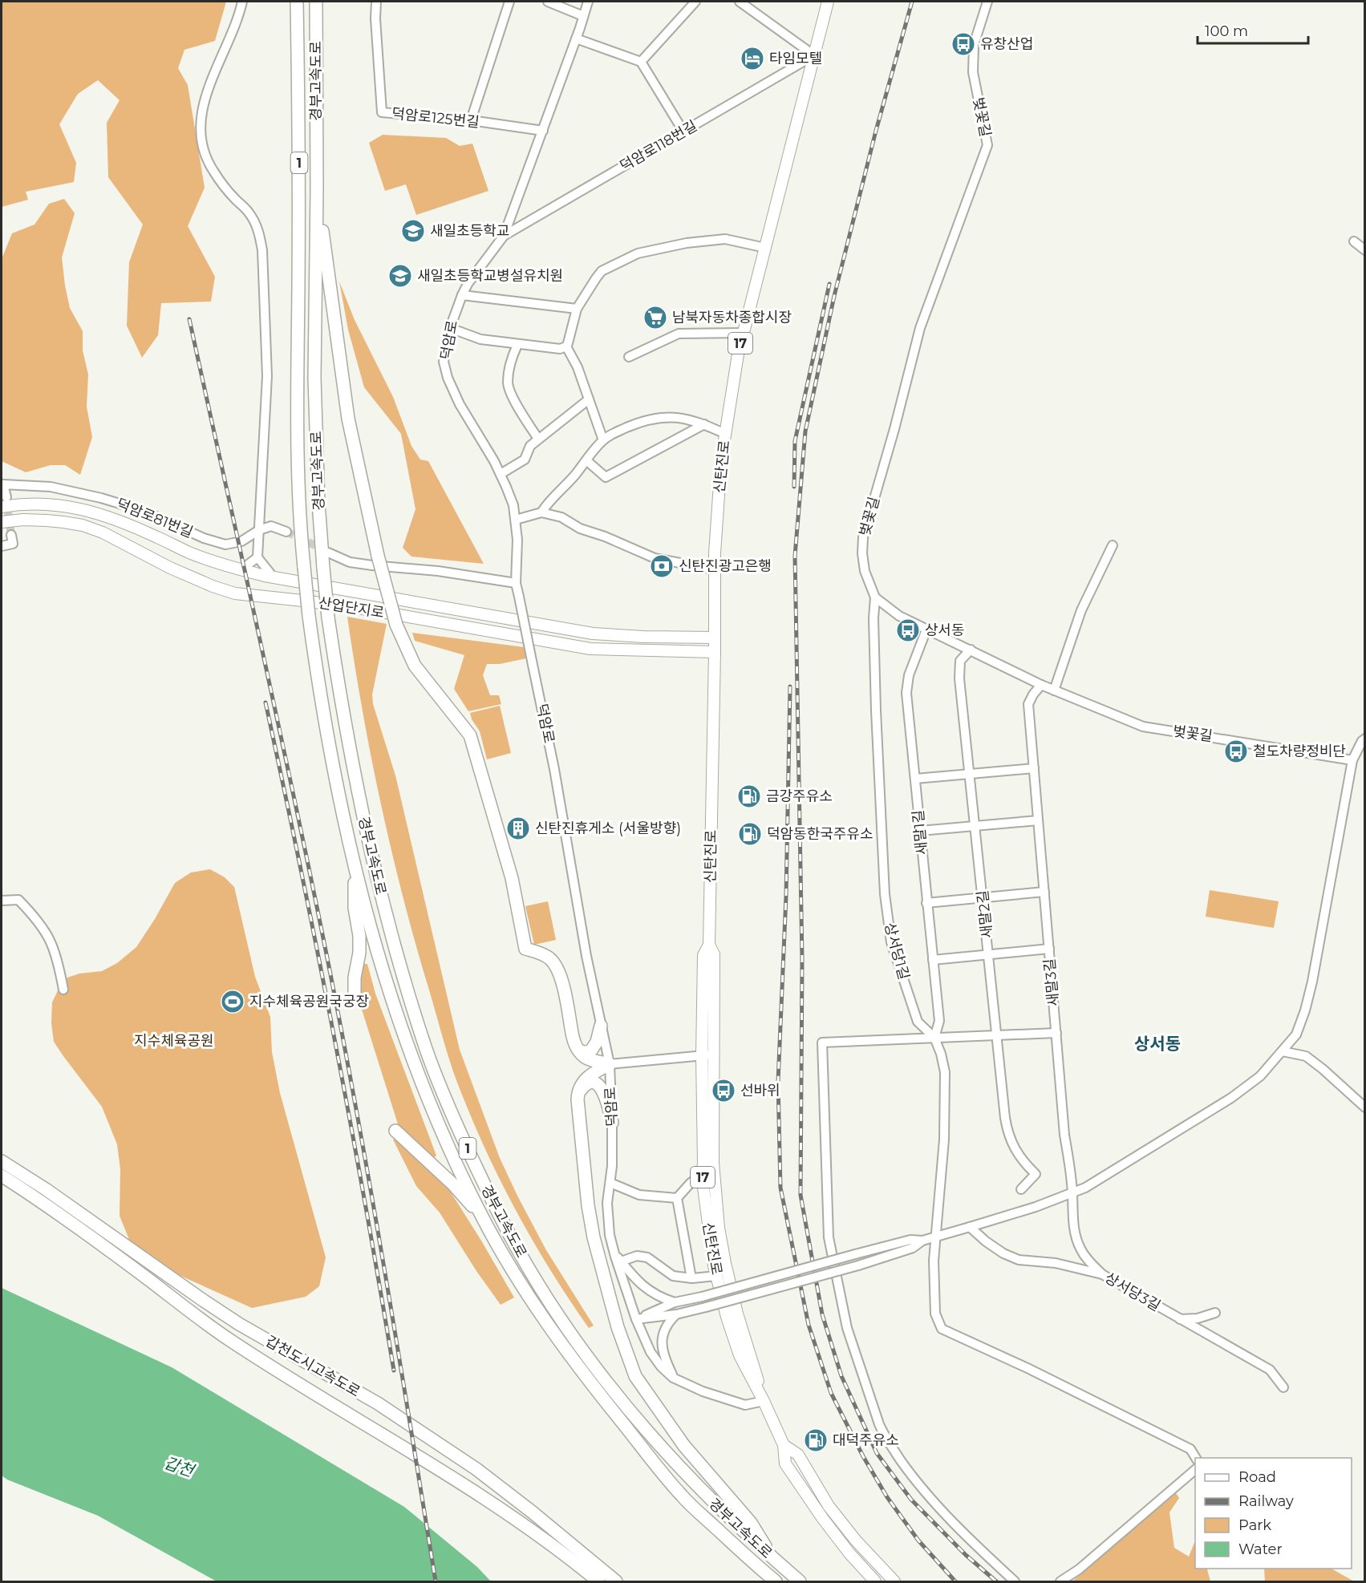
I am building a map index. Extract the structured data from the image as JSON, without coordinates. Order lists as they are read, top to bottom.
{
  "streets": {
    "highway": ["경부고속도로", "1", "갑천도시고속도로"],
    "main road": ["17", "신탄진로", "산업단지로"],
    "street": [
      "벚꽃길",
      "덕암로125번길",
      "덕암로118번길",
      "덕암로",
      "덕암로81번길",
      "새말1길",
      "새말2길",
      "상서당1길",
      "새말3길",
      "상서당3길"
    ]
  },
  "crossings": [
    ["벚꽃길", "새말1길"],
    ["벚꽃길", "새말2길"],
    ["벚꽃길", "상서당1길"],
    ["벚꽃길", "새말3길"],
    ["덕암로125번길", "덕암로"],
    ["덕암로118번길", "덕암로"],
    ["덕암로118번길", "신탄진로"],
    ["덕암로", "신탄진로"],
    ["신탄진로", "산업단지로"],
    ["덕암로81번길", "산업단지로"],
    ["새말1길", "상서당1길"],
    ["새말3길", "상서당3길"]
  ],
  "districts": ["상서동"],
  "water": ["갑천"],
  "parks": ["지수체육공원"],
  "places": {
    "bus stop": [
      "유창산업",
      "상서동",
      "철도차량정비단",
      "선바위"
    ],
    "hotel": ["타임모텔"],
    "school or university": ["새일초등학교", "새일초등학교병설유치원"],
    "supermarket": ["남북자동차종합시장"],
    "bank": ["신탄진광고은행"],
    "fuel station": ["금강주유소", "덕암동한국주유소", "대덕주유소"],
    "building": ["신탄진휴게소 (서울방향)"],
    "sports": ["지수체육공원국궁장"]
  },
  "legend": [
    "Road",
    "Railway",
    "Park",
    "Water"
  ],
  "scale_bar": "100 m"
}
